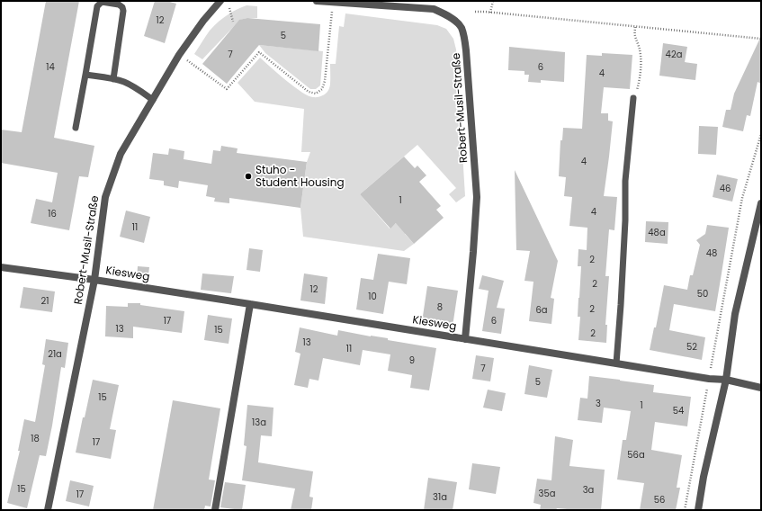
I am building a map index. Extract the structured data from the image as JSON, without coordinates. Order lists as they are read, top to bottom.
{
  "streets": {
    "street": ["Robert-Musil-Straße", "Kiesweg"]
  },
  "crossings": [
    ["Robert-Musil-Straße", "Kiesweg"]
  ],
  "places": ["Stuho - Student Housing"],
  "house_numbers": [
    "12",
    "5",
    "7",
    "42a",
    "14",
    "6",
    "4",
    "4",
    "46",
    "1",
    "4",
    "16",
    "11",
    "48a",
    "48",
    "2",
    "2",
    "12",
    "50",
    "10",
    "21",
    "8",
    "2",
    "6a",
    "17",
    "6",
    "13",
    "15",
    "2",
    "13",
    "52",
    "11",
    "21a",
    "9",
    "7",
    "5",
    "15",
    "3",
    "1",
    "54",
    "13a",
    "18",
    "17",
    "56a",
    "15",
    "3a",
    "35a",
    "17",
    "31a",
    "56"
  ]
}
